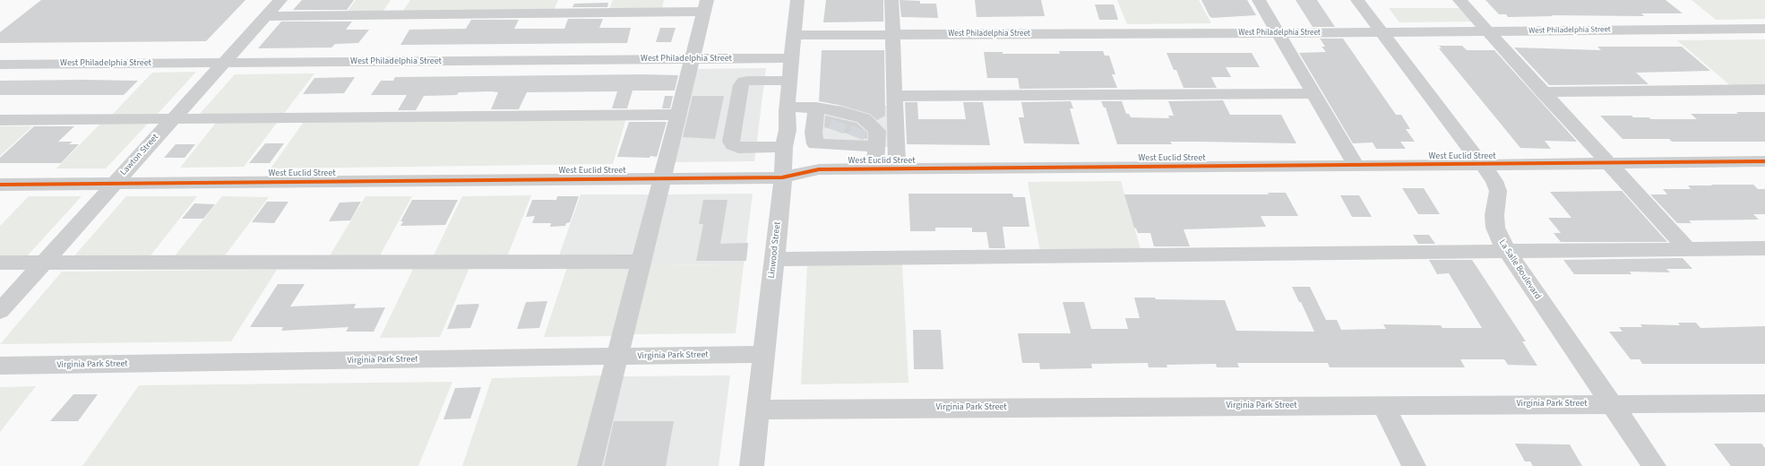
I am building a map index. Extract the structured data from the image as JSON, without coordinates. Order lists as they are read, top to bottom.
{
  "streets": {
    "street": [
      "West Philadelphia Street",
      "Lawton Street",
      "West Euclid Street",
      "Linwood Street",
      "La Salle Boulevard",
      "Virginia Park Street"
    ]
  },
  "crossings": [
    ["West Philadelphia Street", "Lawton Street"],
    ["West Philadelphia Street", "Linwood Street"],
    ["West Philadelphia Street", "La Salle Boulevard"],
    ["Lawton Street", "West Euclid Street"],
    ["West Euclid Street", "Linwood Street"],
    ["West Euclid Street", "La Salle Boulevard"],
    ["Linwood Street", "Virginia Park Street"],
    ["La Salle Boulevard", "Virginia Park Street"]
  ]
}
